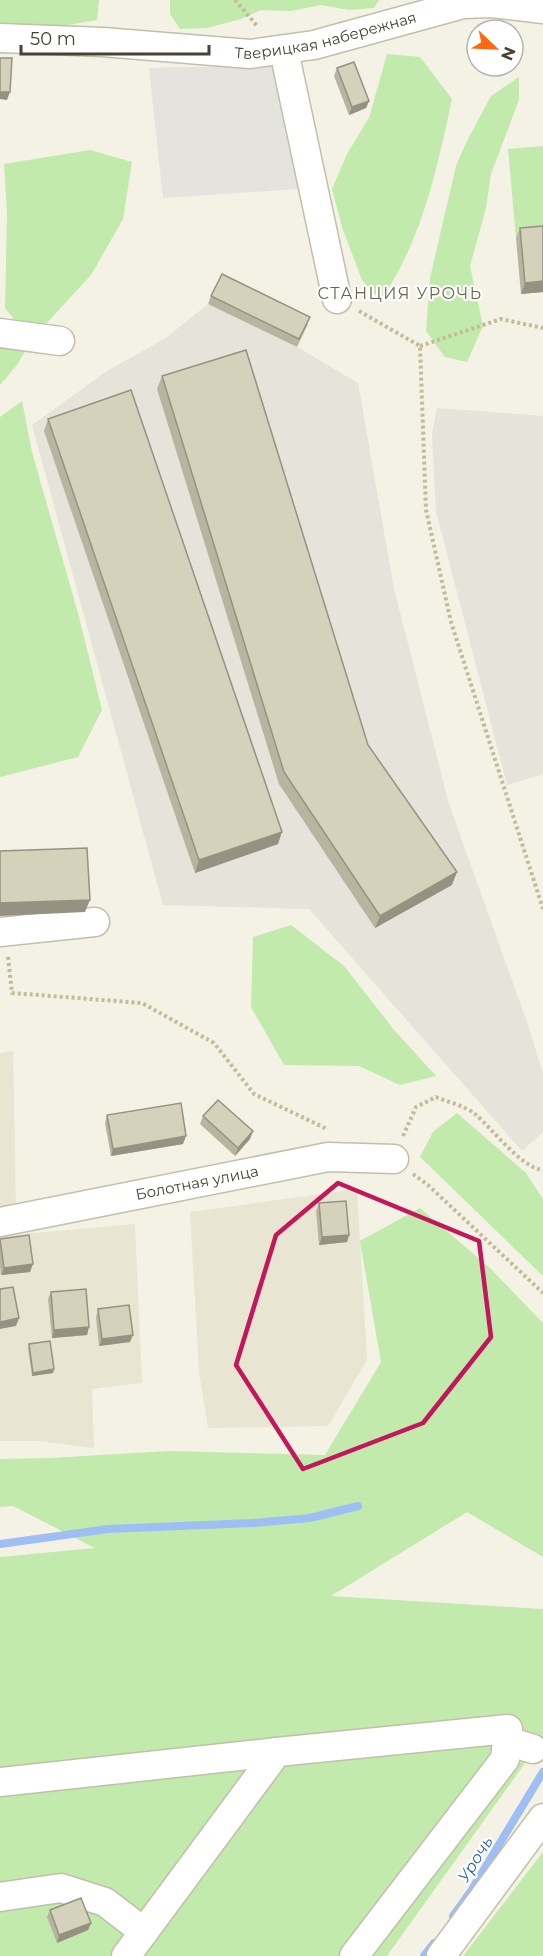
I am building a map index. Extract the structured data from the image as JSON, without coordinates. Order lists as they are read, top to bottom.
{
  "streets": {
    "street": ["Тверицкая набережная", "Болотная улица"]
  },
  "districts": ["СТАНЦИЯ УРОЧЬ"],
  "water": ["Урочь"],
  "scale_bar": "50 m",
  "north": "bottom right"
}
